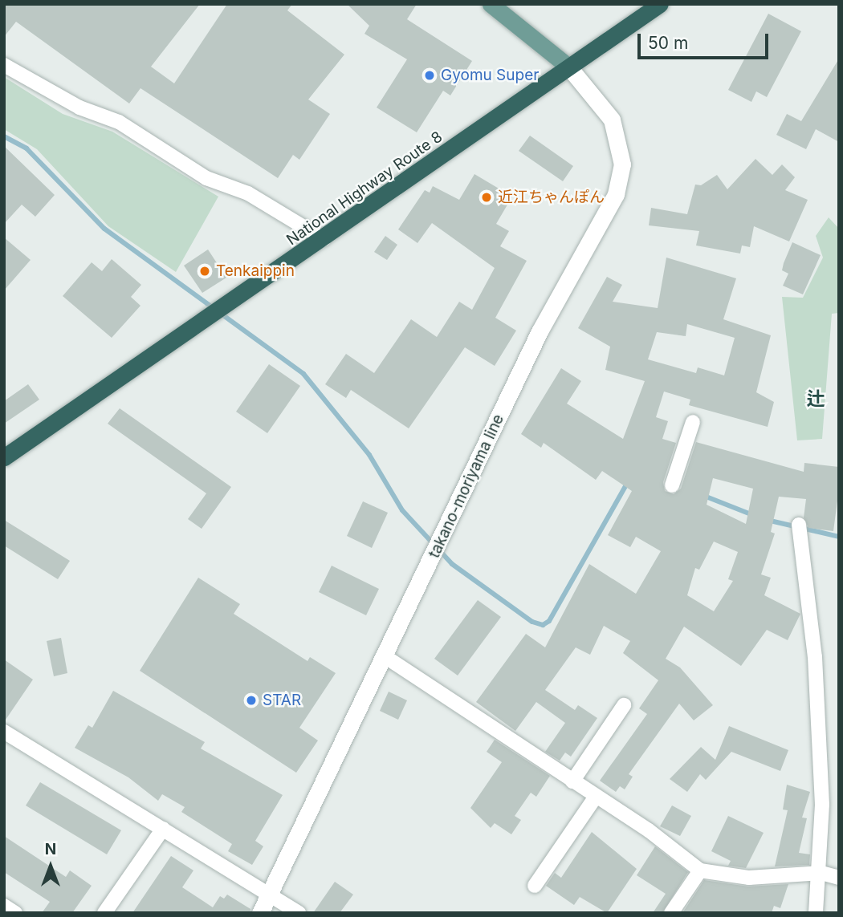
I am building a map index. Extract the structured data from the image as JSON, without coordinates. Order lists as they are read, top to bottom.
{
  "streets": {
    "highway": ["National Highway Route 8"],
    "main road": ["takano-moriyama line"]
  },
  "crossings": [
    ["National Highway Route 8", "takano-moriyama line"]
  ],
  "districts": ["辻"],
  "places": [
    "Gyomu Super",
    "近江ちゃんぽん",
    "Tenkaippin",
    "STAR"
  ],
  "scale_bar": "50 m",
  "north": "top"
}
